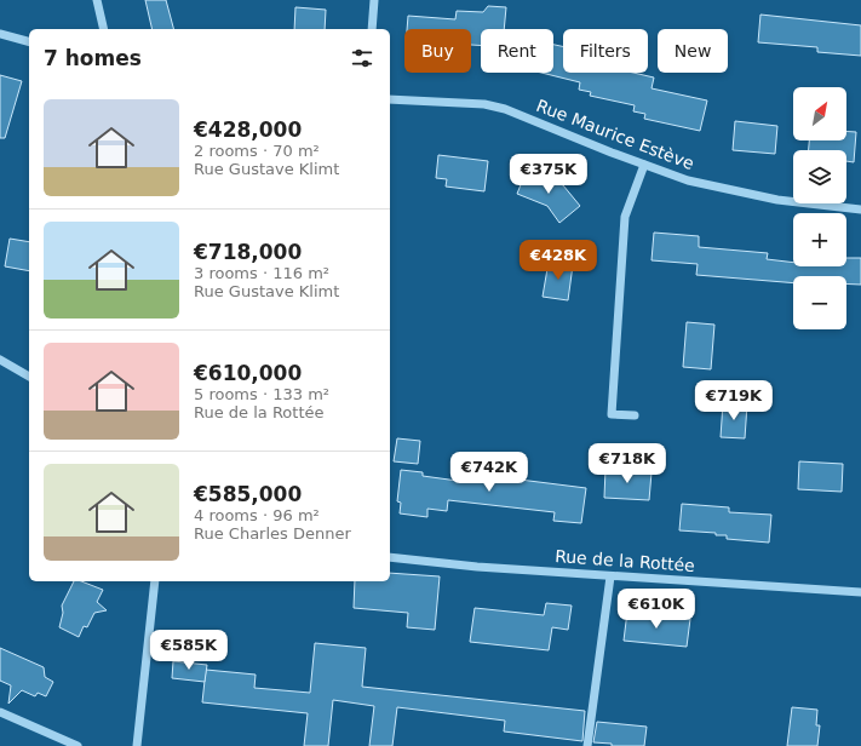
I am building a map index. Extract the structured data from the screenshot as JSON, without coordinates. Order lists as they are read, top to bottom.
{
  "streets": {
    "street": ["Rue Maurice Estève", "Rue de la Rottée"]
  },
  "north": "top right",
  "page": {
    "chip": [
      "Buy",
      "Rent",
      "Filters",
      "New"
    ],
    "heading": "7 homes",
    "map_buttons": ["+", "−"],
    "list": [
      {
        "name": "€428,000",
        "note": "2 rooms · 70 m² · Rue Gustave Klimt"
      },
      {
        "name": "€718,000",
        "note": "3 rooms · 116 m² · Rue Gustave Klimt"
      },
      {
        "name": "€610,000",
        "note": "5 rooms · 133 m² · Rue de la Rottée"
      },
      {
        "name": "€585,000",
        "note": "4 rooms · 96 m² · Rue Charles Denner"
      }
    ],
    "price": [
      "€375K",
      "€428K",
      "€719K",
      "€718K",
      "€742K",
      "€610K",
      "€585K"
    ]
  }
}
